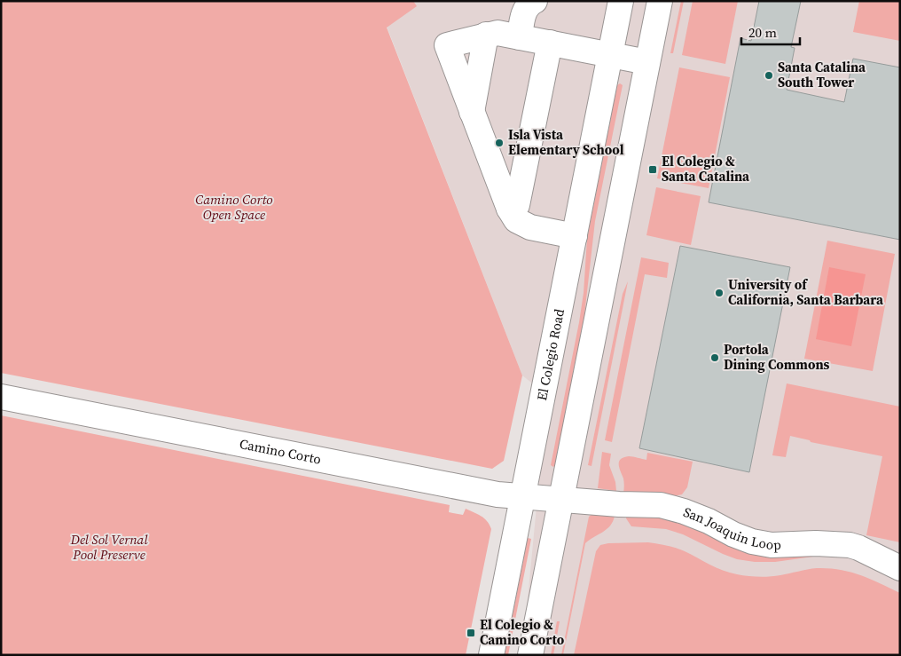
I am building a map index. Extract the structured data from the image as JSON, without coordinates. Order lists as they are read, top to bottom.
{
  "streets": {
    "main road": ["El Colegio Road", "Camino Corto", "San Joaquin Loop"]
  },
  "crossings": [
    ["El Colegio Road", "Camino Corto"],
    ["Camino Corto", "San Joaquin Loop"]
  ],
  "parks": ["Camino Corto Open Space", "Del Sol Vernal Pool Preserve"],
  "places": {
    "other": [
      "Santa Catalina South Tower",
      "Isla Vista Elementary School",
      "University of California, Santa Barbara",
      "Portola Dining Commons"
    ],
    "transit": ["El Colegio & Santa Catalina", "El Colegio & Camino Corto"]
  },
  "scale_bar": "20 m"
}
